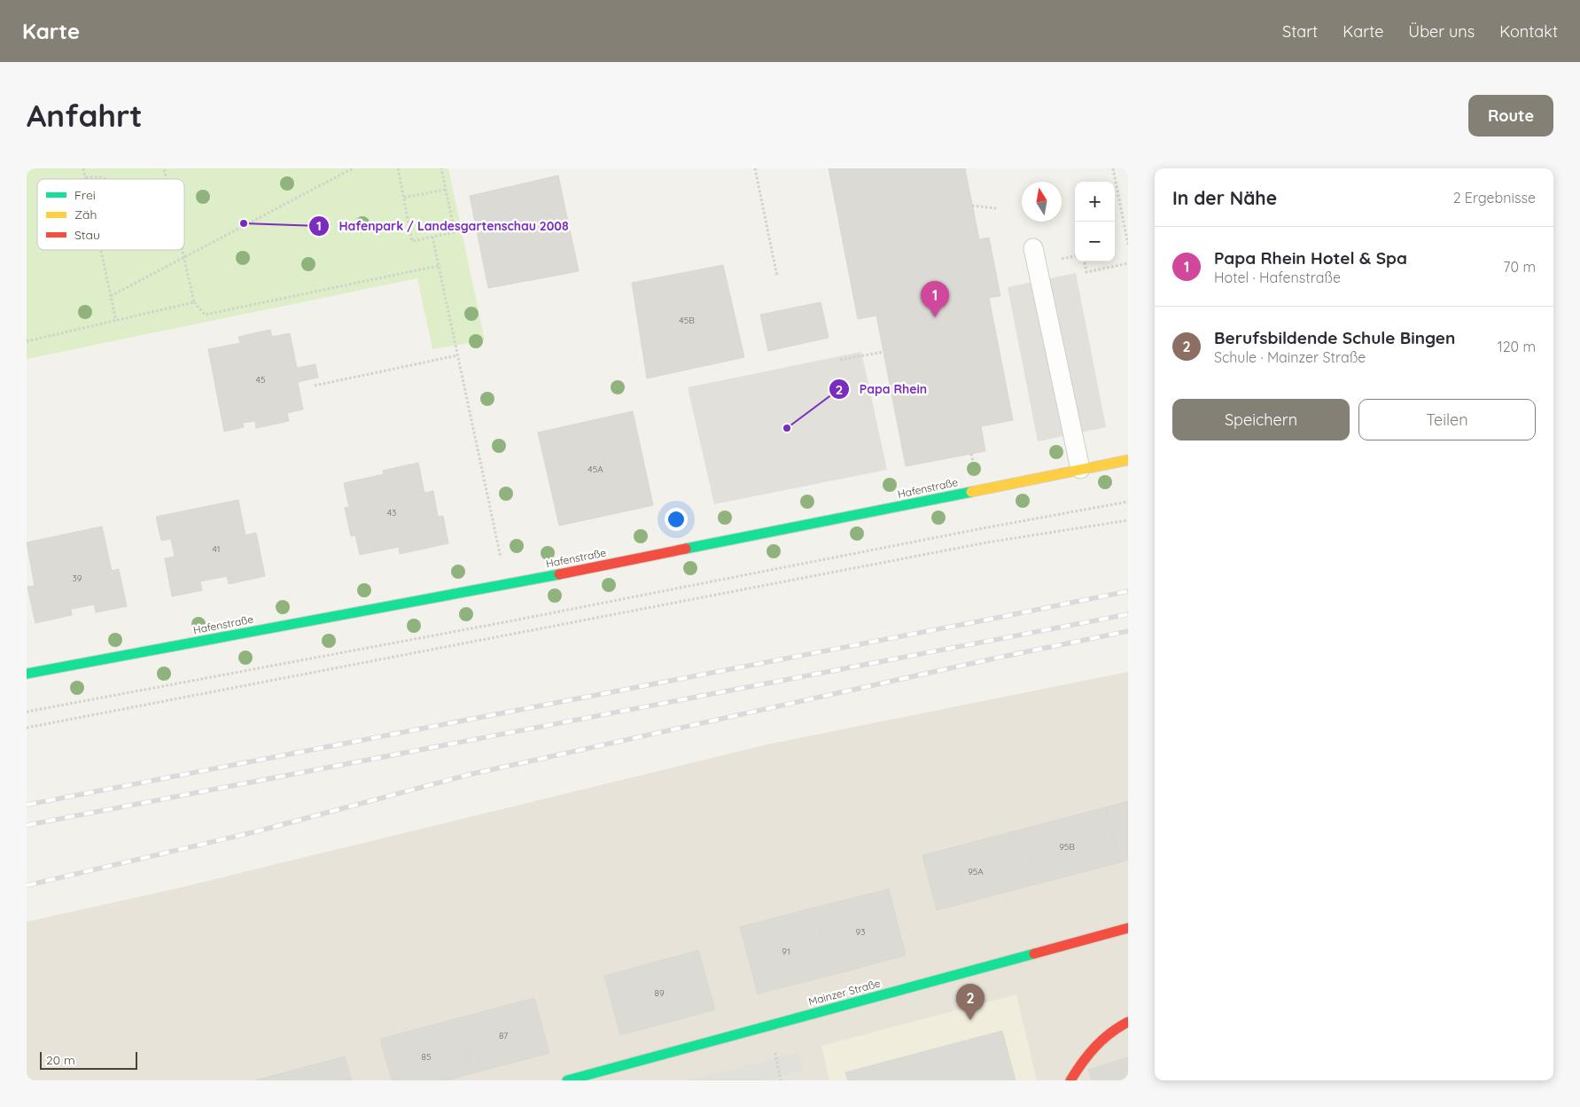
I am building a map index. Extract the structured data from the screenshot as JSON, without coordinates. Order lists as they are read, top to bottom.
{
  "streets": {
    "street": ["Hafenstraße", "Mainzer Straße"]
  },
  "places": ["Hafenpark / Landesgartenschau 2008", "Papa Rhein"],
  "house_numbers": [
    "45B",
    "45",
    "45A",
    "43",
    "41",
    "39",
    "95B",
    "95A",
    "93",
    "91",
    "89",
    "87",
    "85"
  ],
  "legend": ["Frei", "Zäh", "Stau"],
  "scale_bar": "20 m",
  "north": "top",
  "page": {
    "header": "Karte",
    "nav": [
      "Start",
      "Karte",
      "Über uns",
      "Kontakt"
    ],
    "buttons": [
      "Route",
      ["Speichern", "Teilen"]
    ],
    "title": "Anfahrt",
    "heading": ["In der Nähe", "2 Ergebnisse"],
    "map_buttons": ["+", "−"],
    "list": [
      {
        "mark": "1",
        "name": "Papa Rhein Hotel & Spa",
        "note": "Hotel · Hafenstraße",
        "value": "70 m"
      },
      {
        "mark": "2",
        "name": "Berufsbildende Schule Bingen",
        "note": "Schule · Mainzer Straße",
        "value": "120 m"
      }
    ],
    "pins": ["1", "2"],
    "scale": "20 m"
  }
}
